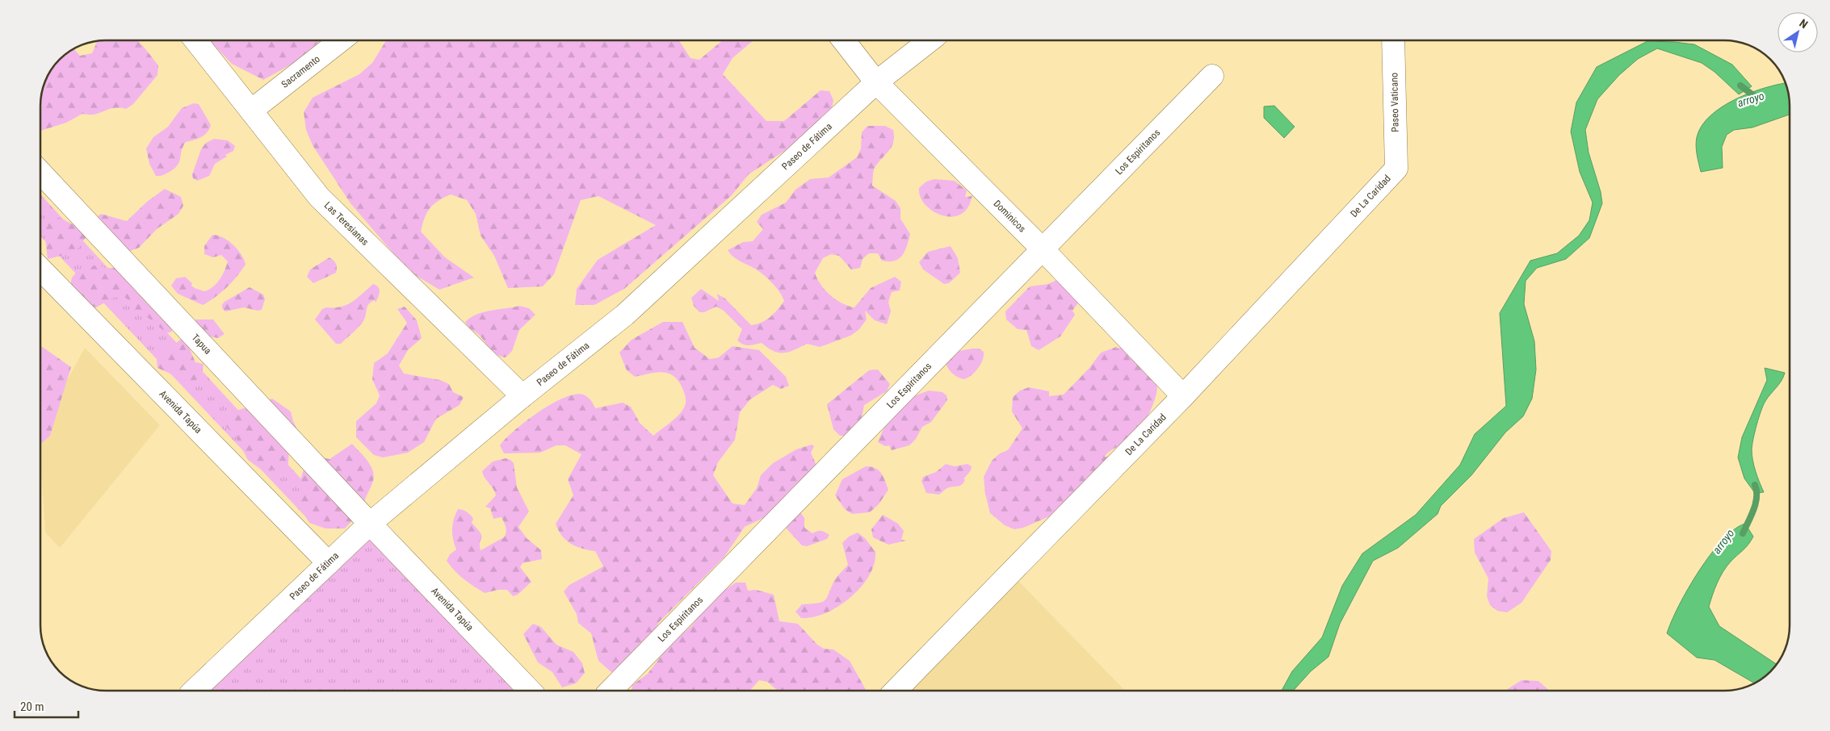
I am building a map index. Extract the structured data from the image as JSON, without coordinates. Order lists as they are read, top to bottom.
{
  "streets": {
    "street": [
      "Sacramento",
      "Paseo Vaticano",
      "Paseo de Fátima",
      "Los Espiritanos",
      "De La Caridad",
      "Dominicos",
      "Las Teresianas",
      "Tapua",
      "Avenida Tapúa"
    ]
  },
  "crossings": [
    ["Sacramento", "Las Teresianas"],
    ["Paseo Vaticano", "De La Caridad"],
    ["Paseo de Fátima", "Dominicos"],
    ["Paseo de Fátima", "Las Teresianas"],
    ["Paseo de Fátima", "Tapua"],
    ["Paseo de Fátima", "Avenida Tapúa"],
    ["Los Espiritanos", "Dominicos"],
    ["De La Caridad", "Dominicos"],
    ["Tapua", "Avenida Tapúa"]
  ],
  "water": ["arroyo"],
  "scale_bar": "20 m",
  "north": "top right"
}
